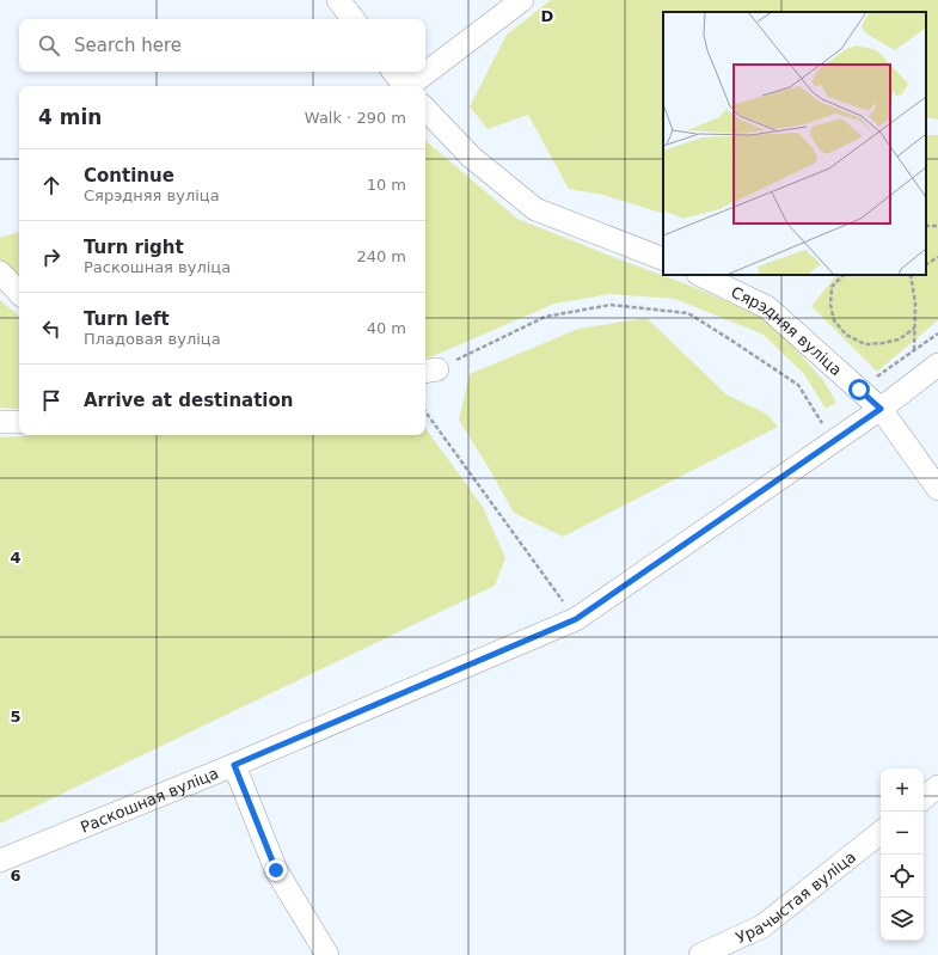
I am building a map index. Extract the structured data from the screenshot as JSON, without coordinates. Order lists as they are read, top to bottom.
{
  "streets": {
    "street": ["Сярэдняя вуліца", "Раскошная вуліца", "Урачыстая вуліца"]
  },
  "crossings": [
    ["Сярэдняя вуліца", "Раскошная вуліца"]
  ],
  "page": {
    "search": "Search here",
    "heading": ["4 min", "Walk · 290 m"],
    "list": [
      ["Continue", "Сярэдняя вуліца", "10 m"],
      ["Turn right", "Раскошная вуліца", "240 m"],
      ["Turn left", "Пладовая вуліца", "40 m"],
      "Arrive at destination"
    ],
    "map_buttons": ["+", "−"]
  },
  "grid": {
    "columns": ["D"],
    "rows": ["4", "5", "6"]
  }
}
